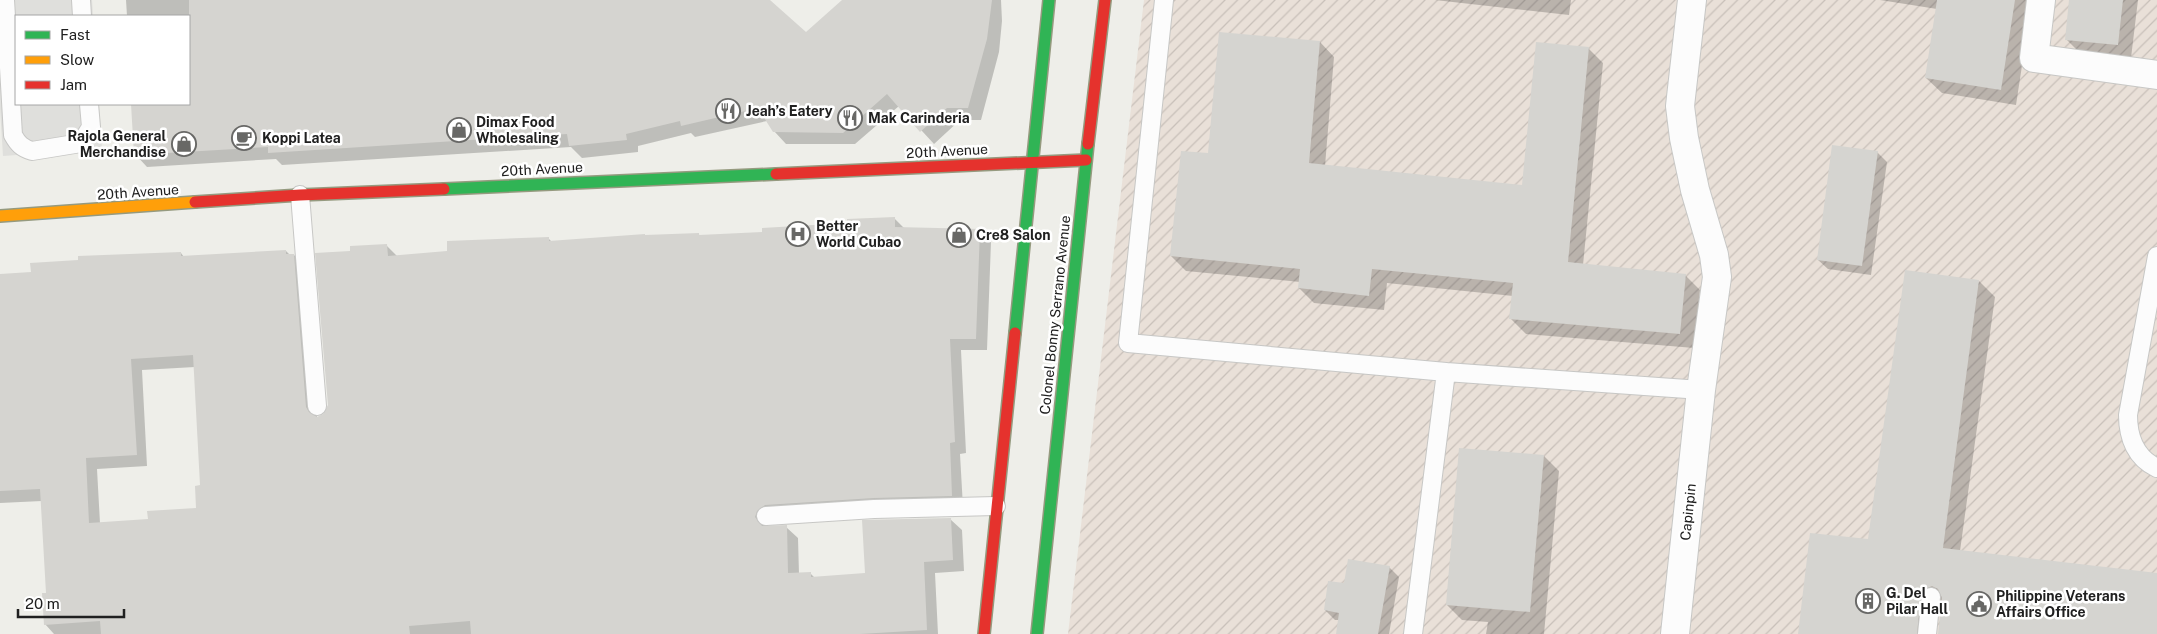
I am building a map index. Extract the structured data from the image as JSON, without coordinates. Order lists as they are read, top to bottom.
{
  "streets": {
    "main road": ["20th Avenue", "Colonel Bonny Serrano Avenue"],
    "street": ["Capinpin"]
  },
  "crossings": [
    ["20th Avenue", "Colonel Bonny Serrano Avenue"]
  ],
  "places": {
    "restaurant": ["Jeah’s Eatery", "Mak Carinderia"],
    "shop": ["Dimax Food Wholesaling", "Rajola General Merchandise", "Cre8 Salon"],
    "cafe": ["Koppi Latea"],
    "hospital": ["Better World Cubao"],
    "building": ["G. Del Pilar Hall"],
    "public building": ["Philippine Veterans Affairs Office"]
  },
  "legend": ["Fast", "Slow", "Jam"],
  "scale_bar": "20 m"
}
